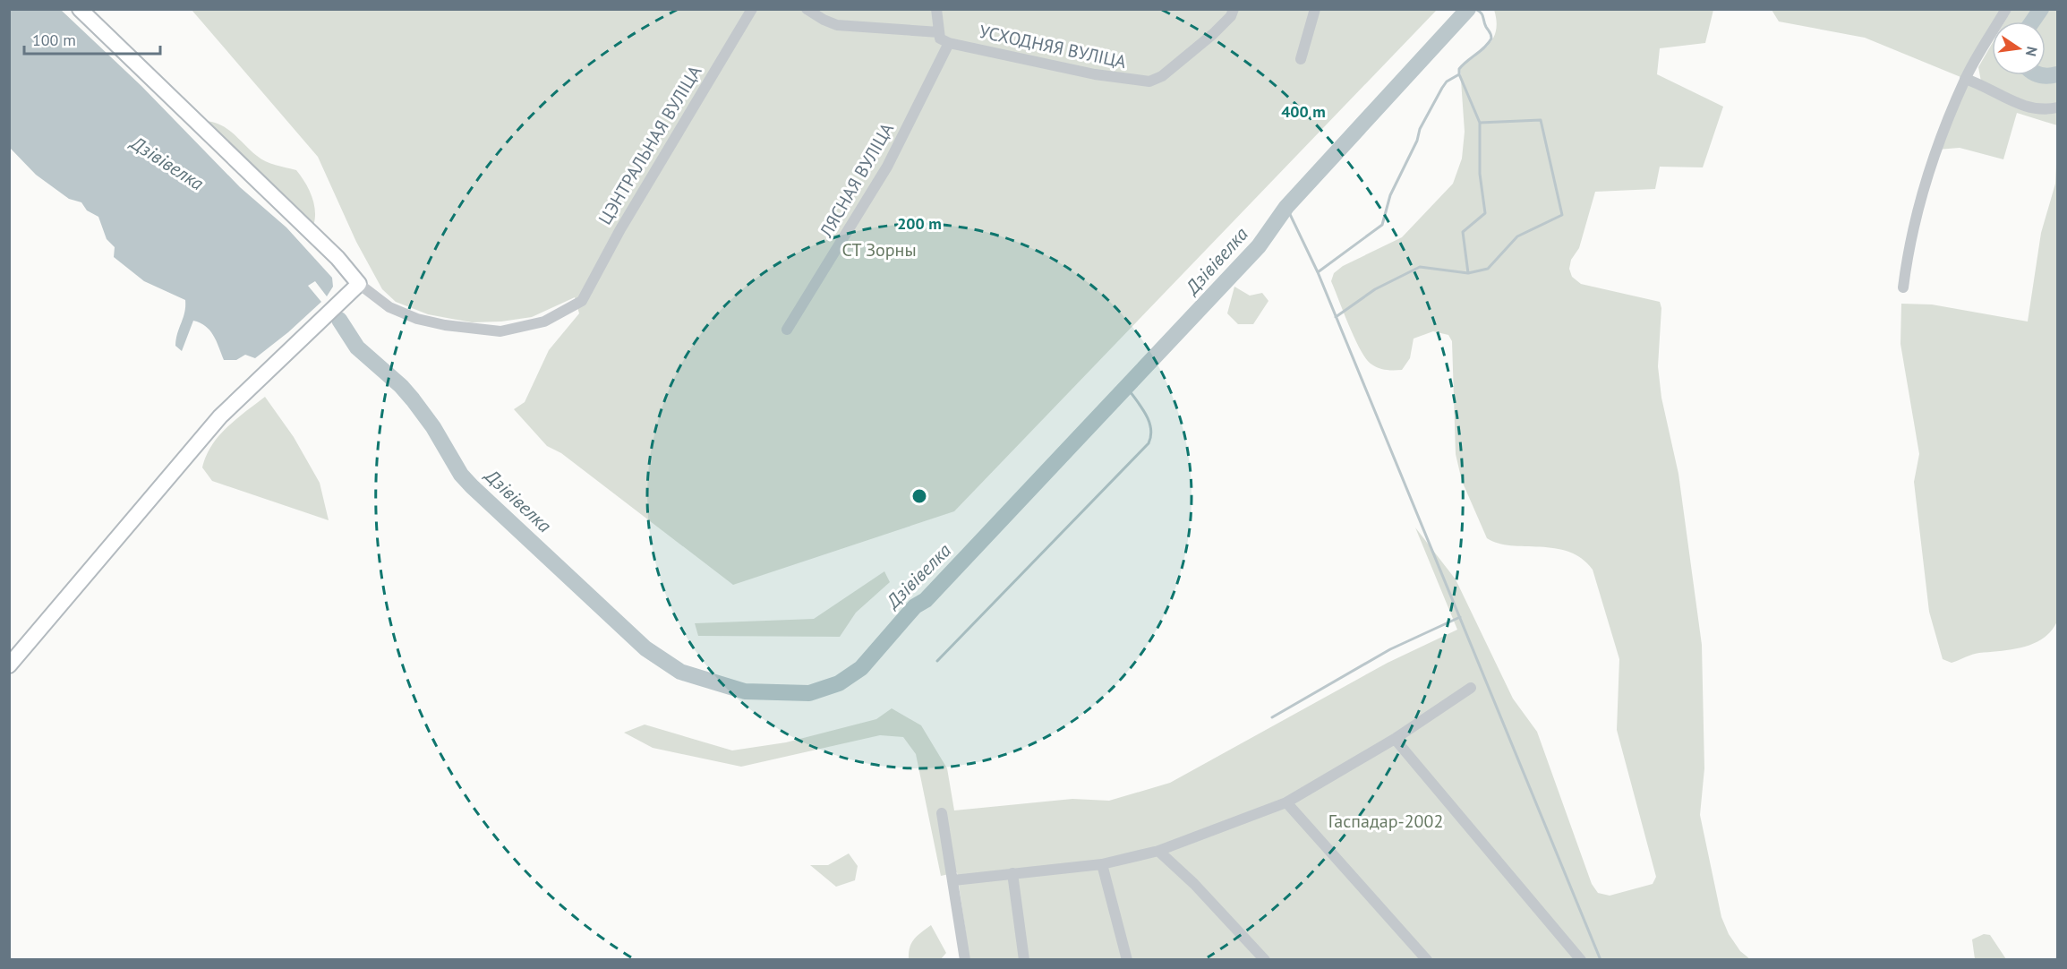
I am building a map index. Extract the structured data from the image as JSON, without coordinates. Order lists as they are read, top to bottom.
{
  "streets": {
    "street": ["УСХОДНЯЯ ВУЛІЦА", "ЦЭНТРАЛЬНАЯ ВУЛІЦА", "ЛЯСНАЯ ВУЛІЦА"]
  },
  "crossings": [
    ["УСХОДНЯЯ ВУЛІЦА", "ЛЯСНАЯ ВУЛІЦА"]
  ],
  "water": ["Дзівівелка"],
  "parks": ["СТ Зорны", "Гаспадар-2002"],
  "scale_bar": "100 m",
  "north": "right",
  "rings": ["400 m", "200 m"]
}
